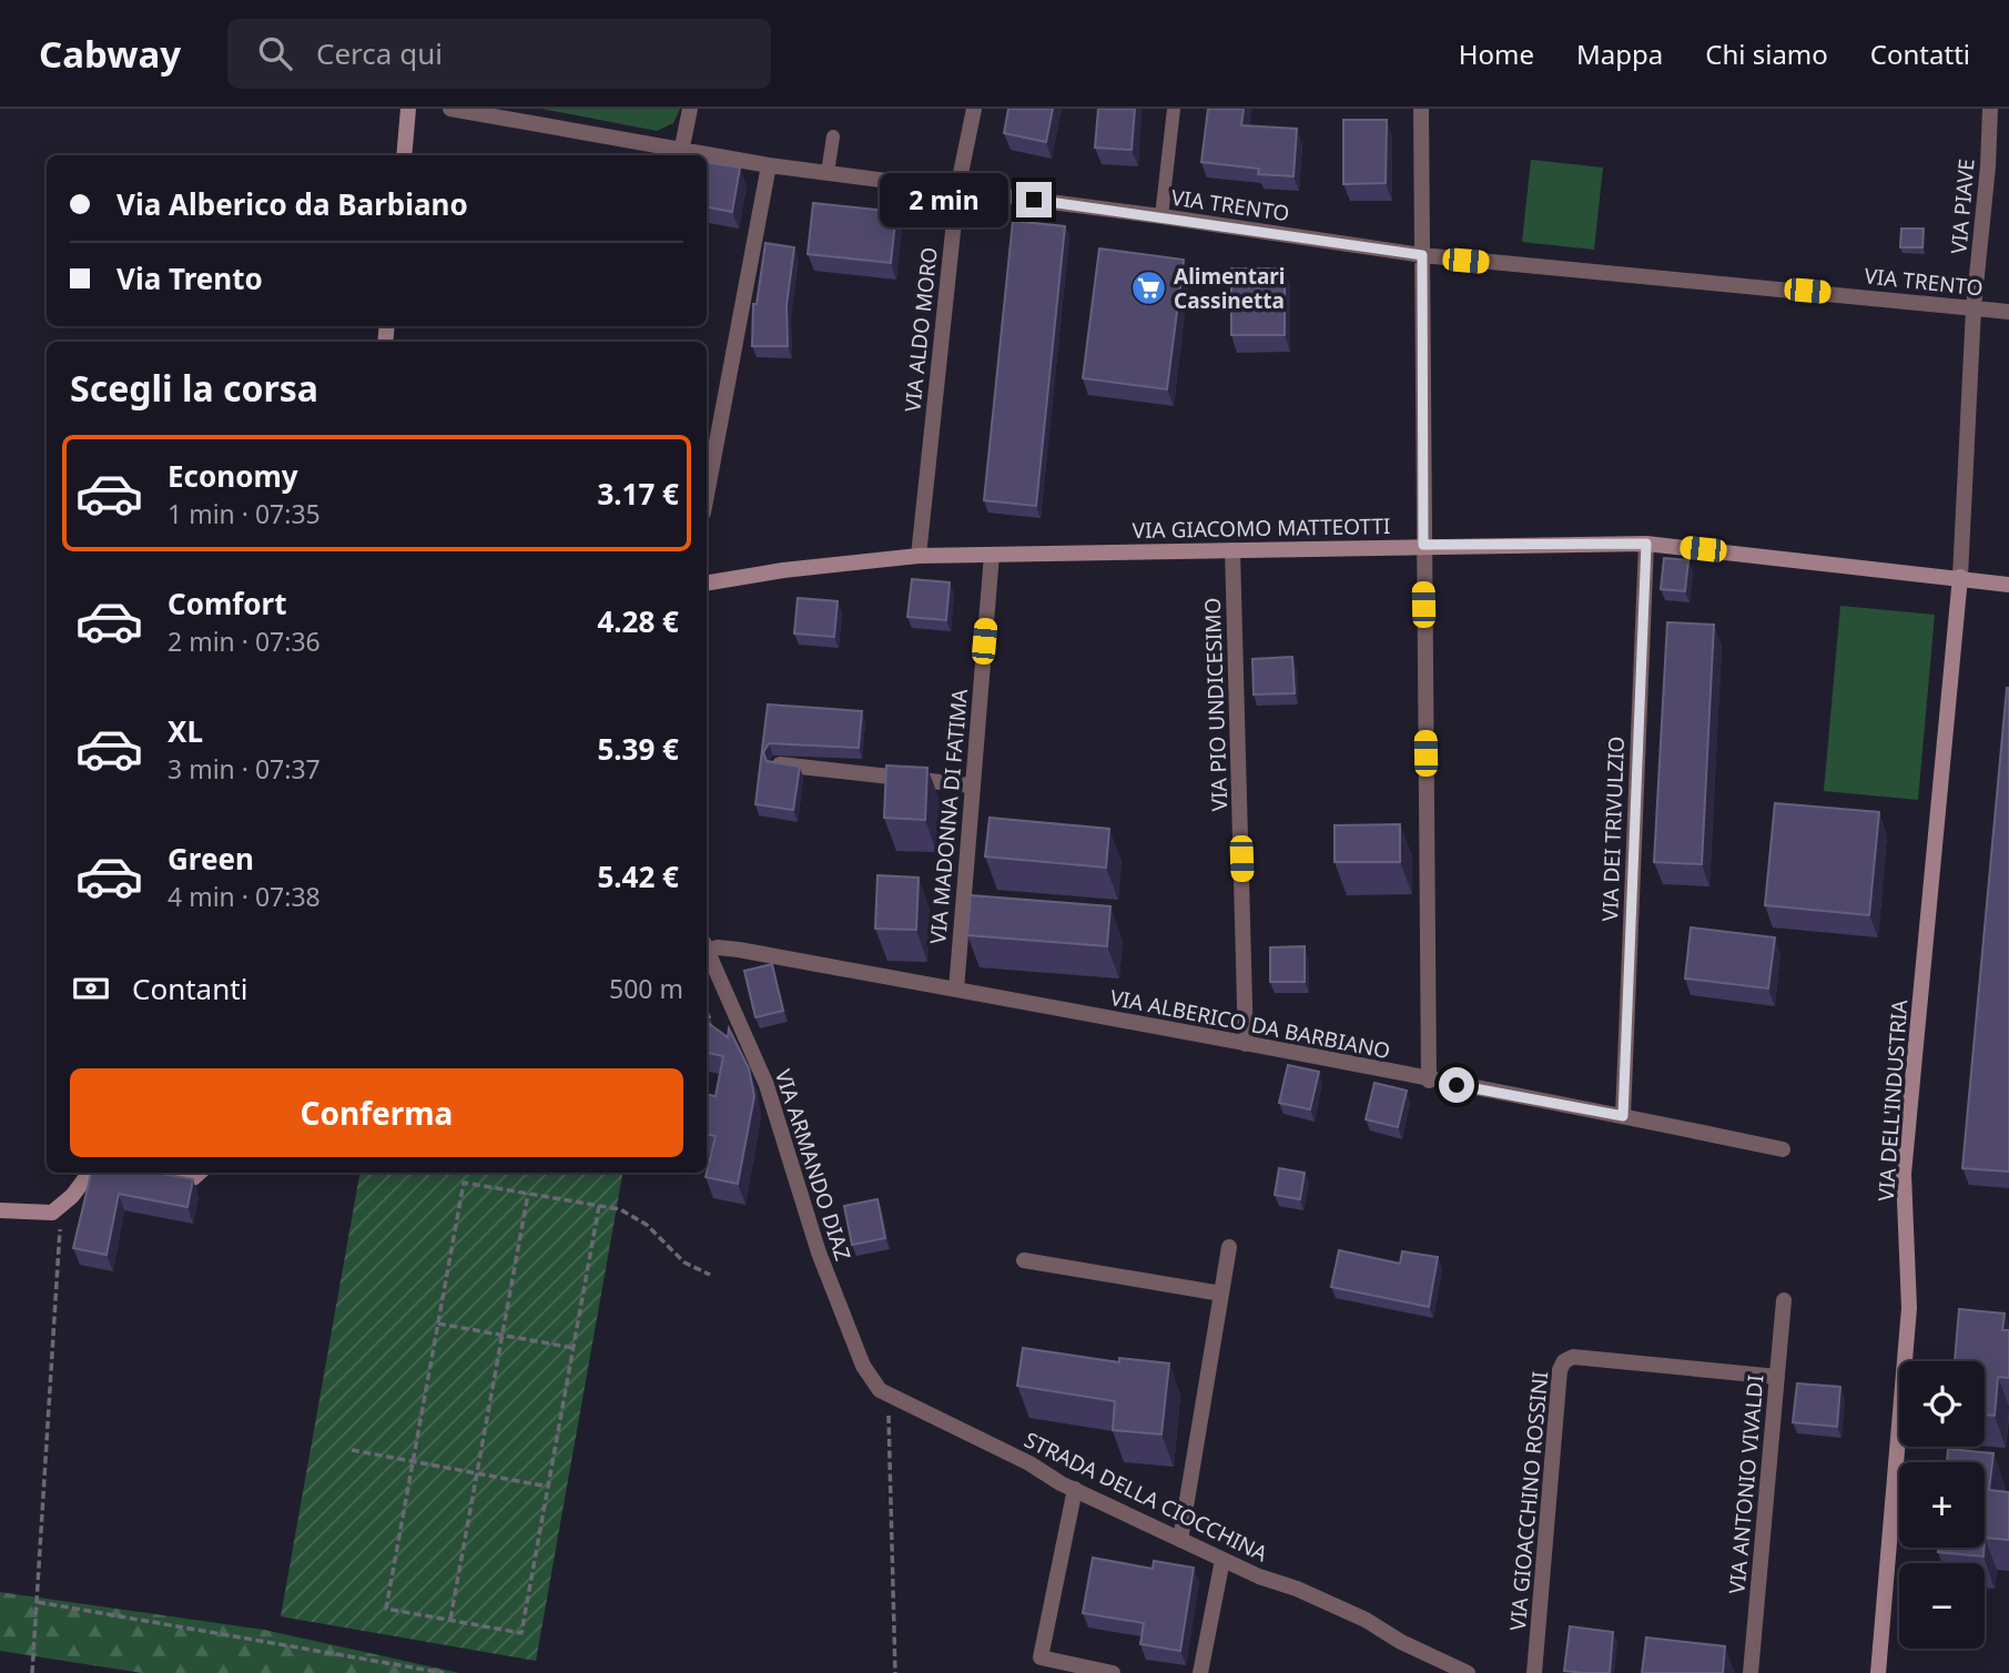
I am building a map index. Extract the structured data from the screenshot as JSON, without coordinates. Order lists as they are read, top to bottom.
{
  "streets": {
    "street": [
      "VIA TRENTO",
      "VIA PIAVE",
      "VIA ALDO MORO",
      "VIA GIACOMO MATTEOTTI",
      "VIA PIO UNDICESIMO",
      "VIA MADONNA DI FATIMA",
      "VIA DEI TRIVULZIO",
      "VIA ALBERICO DA BARBIANO",
      "VIA DELL'INDUSTRIA",
      "VIA ARMANDO DIAZ",
      "VIA ANTONIO VIVALDI",
      "STRADA DELLA CIOCCHINA",
      "VIA GIOACCHINO ROSSINI"
    ]
  },
  "crossings": [
    ["VIA TRENTO", "VIA PIAVE"],
    ["VIA TRENTO", "VIA ALDO MORO"],
    ["VIA PIAVE", "VIA GIACOMO MATTEOTTI"],
    ["VIA PIAVE", "VIA DELL'INDUSTRIA"],
    ["VIA ALDO MORO", "VIA GIACOMO MATTEOTTI"],
    ["VIA GIACOMO MATTEOTTI", "VIA PIO UNDICESIMO"],
    ["VIA GIACOMO MATTEOTTI", "VIA MADONNA DI FATIMA"],
    ["VIA GIACOMO MATTEOTTI", "VIA DEI TRIVULZIO"],
    ["VIA GIACOMO MATTEOTTI", "VIA DELL'INDUSTRIA"],
    ["VIA PIO UNDICESIMO", "VIA ALBERICO DA BARBIANO"],
    ["VIA MADONNA DI FATIMA", "VIA ALBERICO DA BARBIANO"],
    ["VIA DEI TRIVULZIO", "VIA ALBERICO DA BARBIANO"],
    ["VIA ARMANDO DIAZ", "STRADA DELLA CIOCCHINA"],
    ["VIA ANTONIO VIVALDI", "VIA GIOACCHINO ROSSINI"]
  ],
  "places": {
    "supermarket": ["Alimentari Cassinetta"]
  },
  "page": {
    "header": "Cabway",
    "search": "Cerca qui",
    "nav": [
      "Home",
      "Mappa",
      "Chi siamo",
      "Contatti"
    ],
    "banner": ["Via Alberico da Barbiano", "Via Trento"],
    "bubble": "2 min",
    "heading": "Scegli la corsa",
    "list": [
      {
        "name": "Economy",
        "note": "1 min · 07:35",
        "value": "3.17 €"
      },
      {
        "name": "Comfort",
        "note": "2 min · 07:36",
        "value": "4.28 €"
      },
      {
        "name": "XL",
        "note": "3 min · 07:37",
        "value": "5.39 €"
      },
      {
        "name": "Green",
        "note": "4 min · 07:38",
        "value": "5.42 €"
      }
    ],
    "pay": ["Contanti", "500 m"],
    "buttons": "Conferma",
    "map_buttons": ["+", "−"]
  }
}
